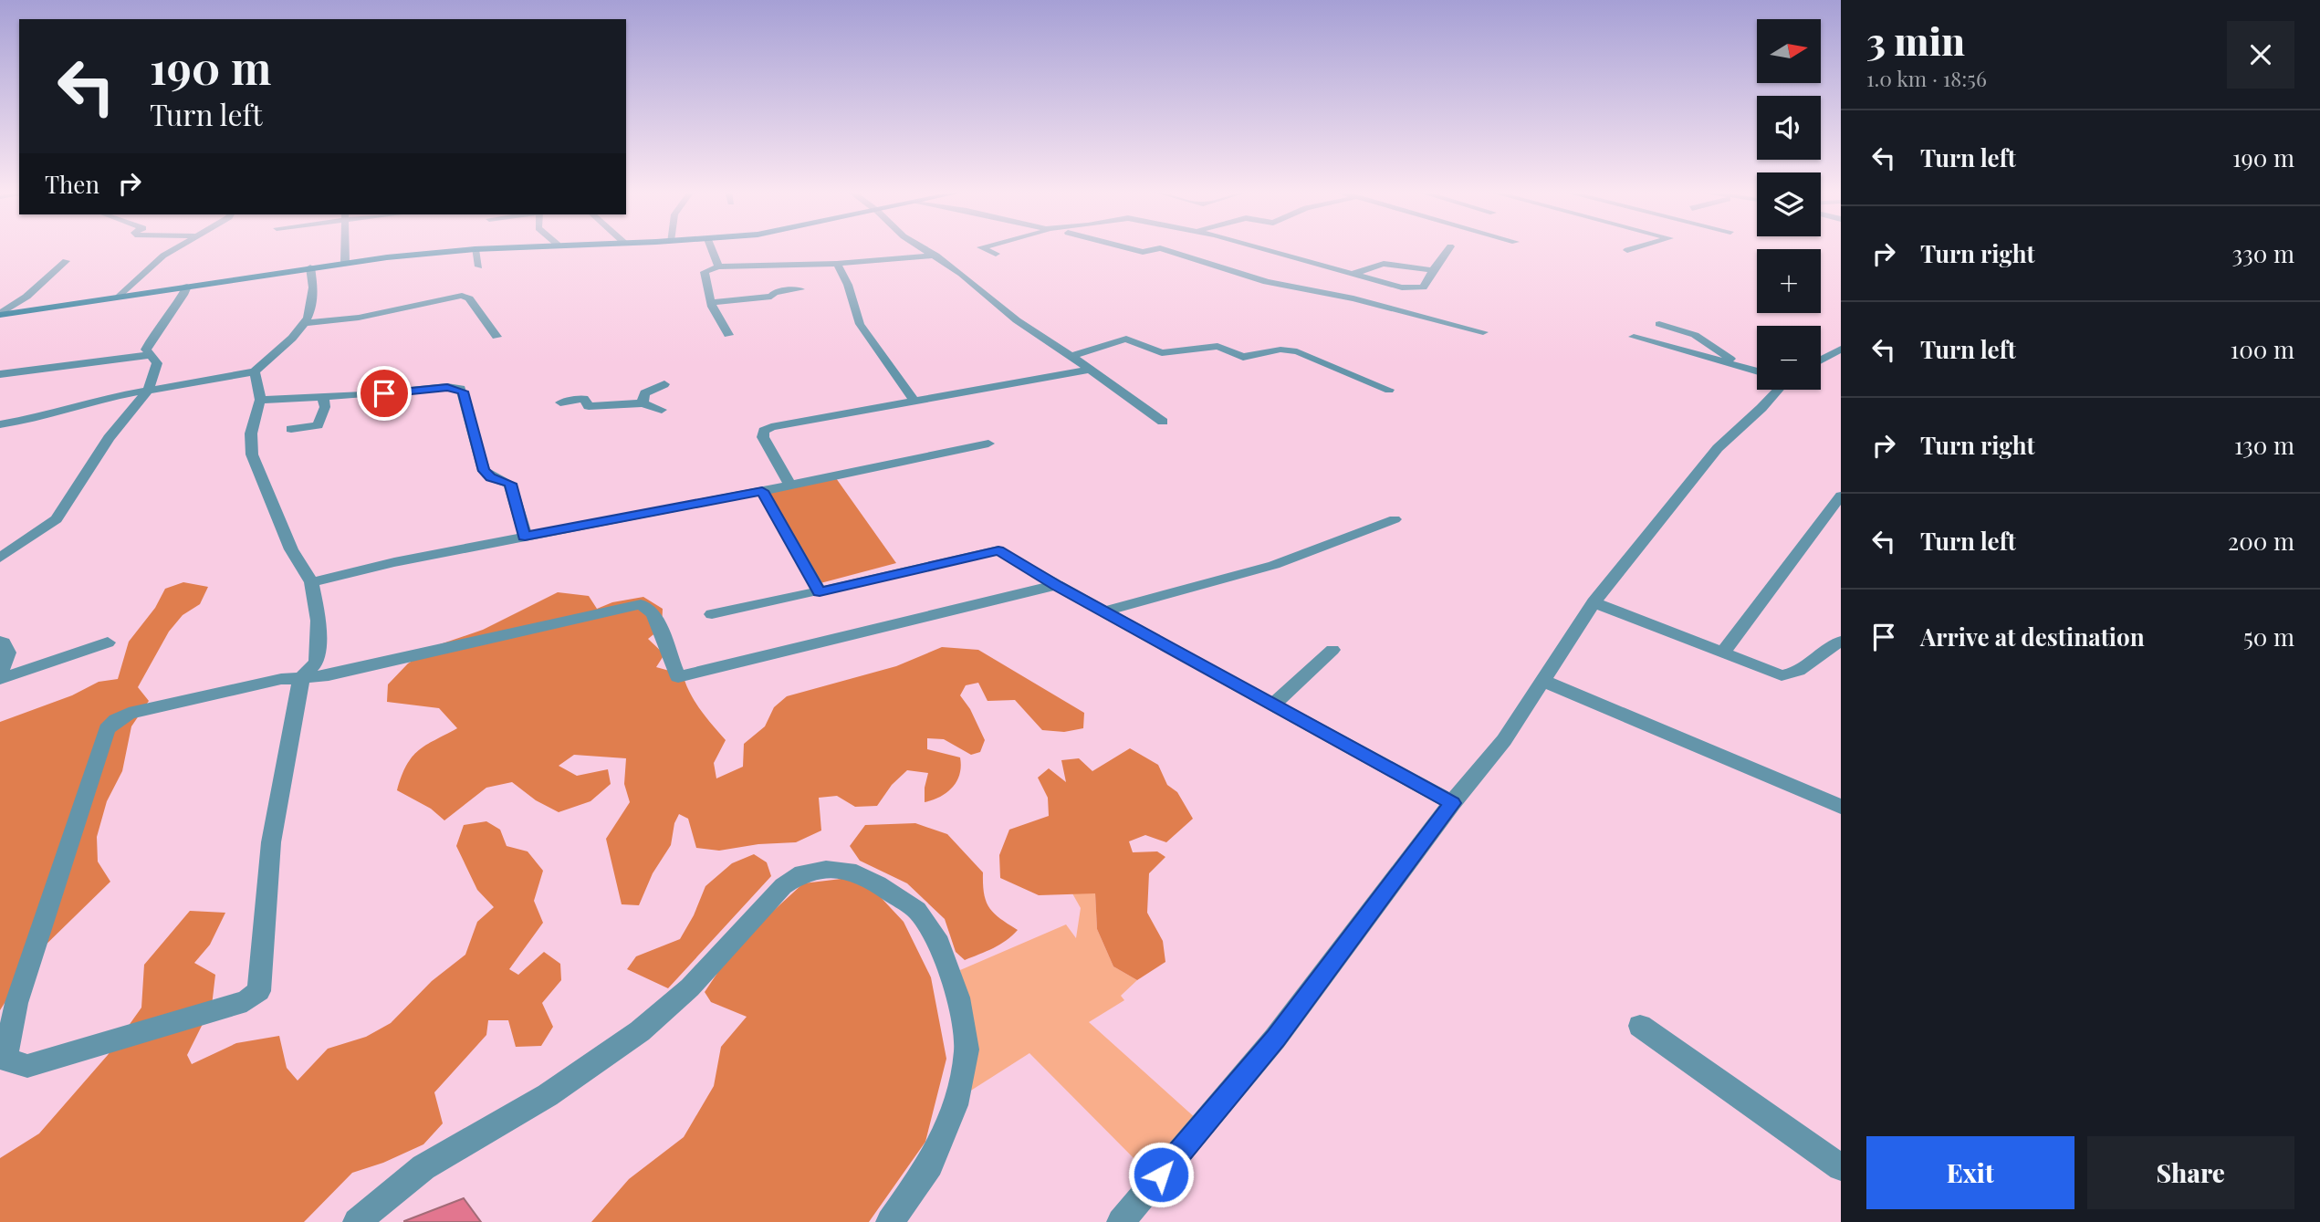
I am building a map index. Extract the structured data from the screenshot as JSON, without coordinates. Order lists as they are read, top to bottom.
{
  "north": "right",
  "page": {
    "heading": ["3 min", "1.0 km · 18:56"],
    "map_buttons": ["+", "−"],
    "turn": ["190 m", "Turn left"],
    "list": [
      {
        "name": "Turn left",
        "value": "190 m"
      },
      {
        "name": "Turn right",
        "value": "330 m"
      },
      {
        "name": "Turn left",
        "value": "100 m"
      },
      {
        "name": "Turn right",
        "value": "130 m"
      },
      {
        "name": "Turn left",
        "value": "200 m"
      },
      {
        "name": "Arrive at destination",
        "value": "50 m"
      }
    ],
    "then": "Then",
    "buttons": ["Exit", "Share"]
  }
}
